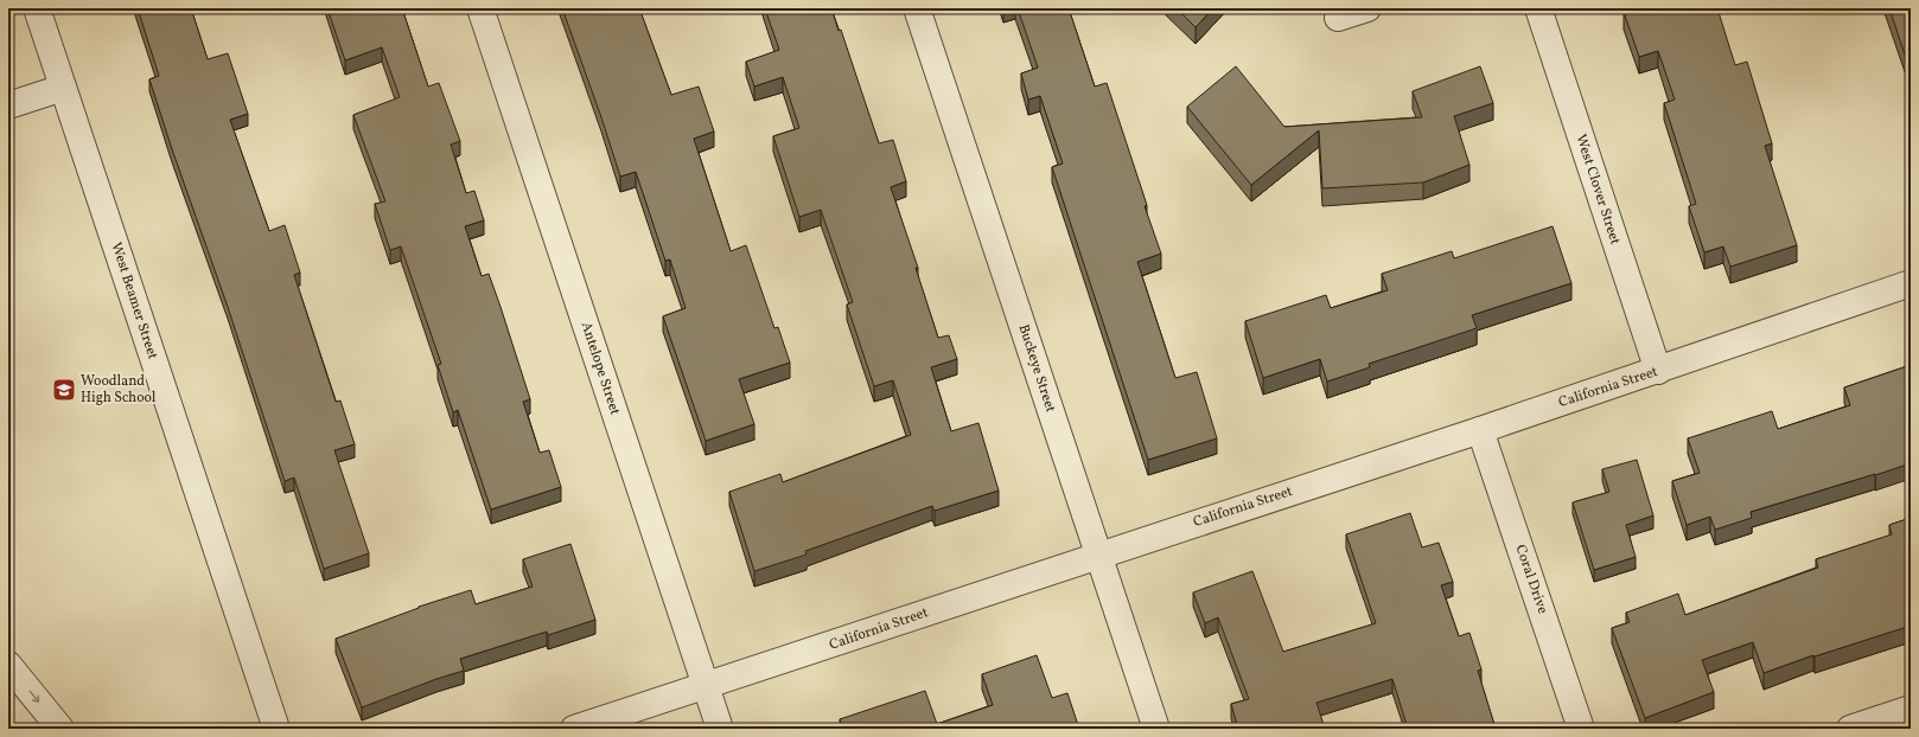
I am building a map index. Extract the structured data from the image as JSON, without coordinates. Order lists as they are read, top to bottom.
{
  "streets": {
    "street": [
      "West Clover Street",
      "West Beamer Street",
      "Antelope Street",
      "Buckeye Street",
      "California Street",
      "Coral Drive"
    ]
  },
  "crossings": [
    ["West Clover Street", "California Street"],
    ["Antelope Street", "California Street"],
    ["Buckeye Street", "California Street"],
    ["California Street", "Coral Drive"]
  ],
  "places": {
    "school or university": ["Woodland High School"]
  }
}
